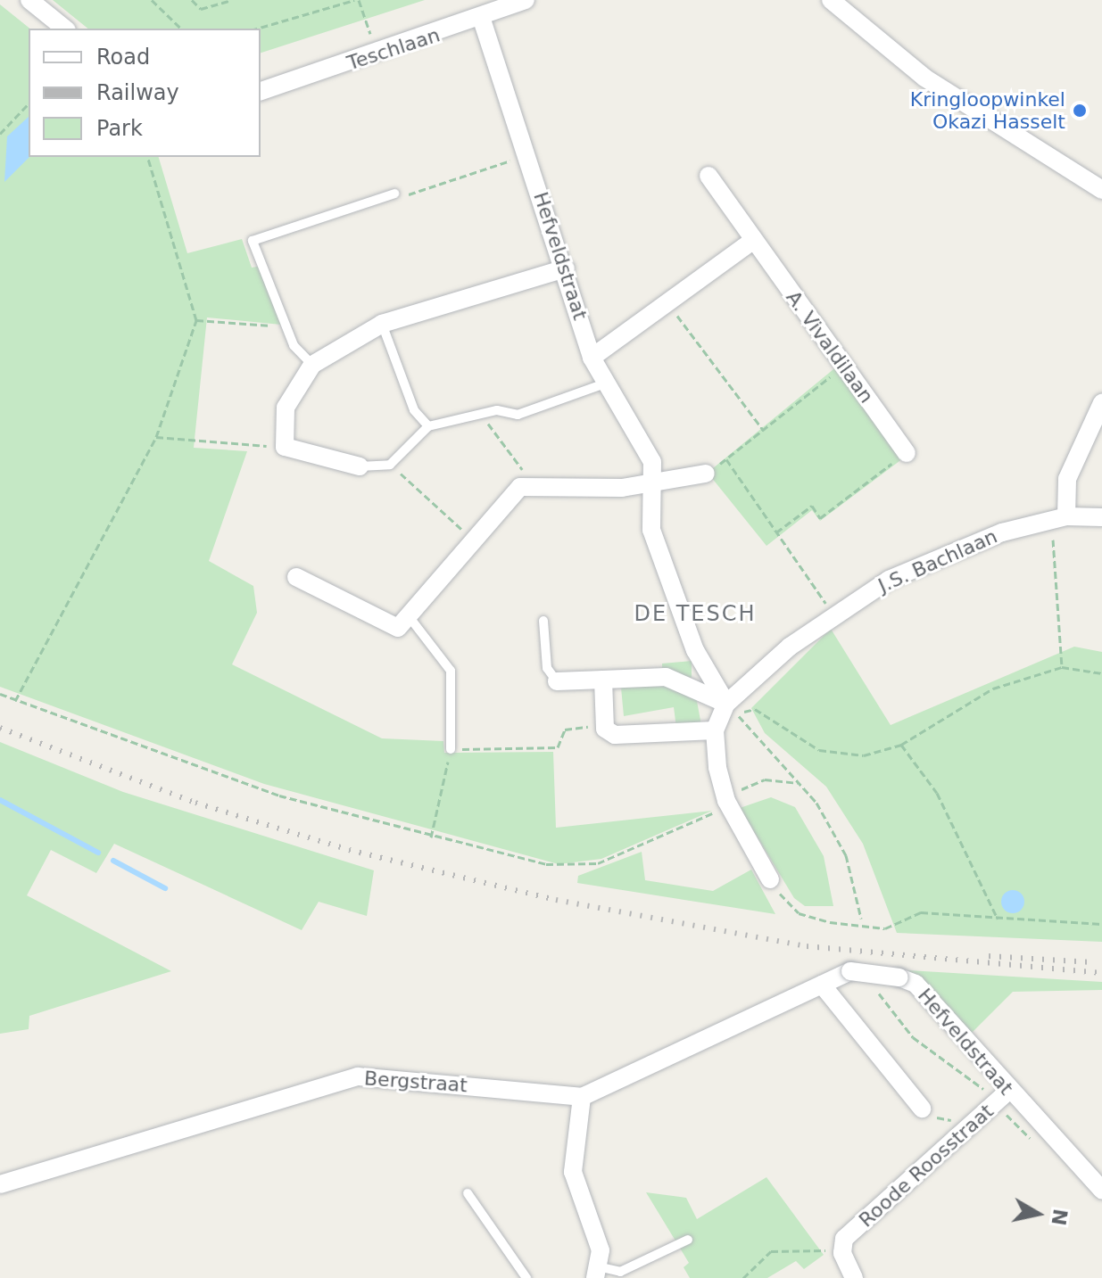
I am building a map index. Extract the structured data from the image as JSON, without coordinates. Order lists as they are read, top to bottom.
{
  "streets": {
    "street": [
      "Teschlaan",
      "Hefveldstraat",
      "A. Vivaldilaan",
      "J.S. Bachlaan",
      "Bergstraat",
      "Roode Roosstraat"
    ]
  },
  "crossings": [
    ["Teschlaan", "Hefveldstraat"],
    ["Hefveldstraat", "J.S. Bachlaan"],
    ["Hefveldstraat", "Roode Roosstraat"]
  ],
  "districts": ["DE TESCH"],
  "places": ["Kringloopwinkel Okazi Hasselt"],
  "legend": ["Road", "Railway", "Park"],
  "north": "right"
}
